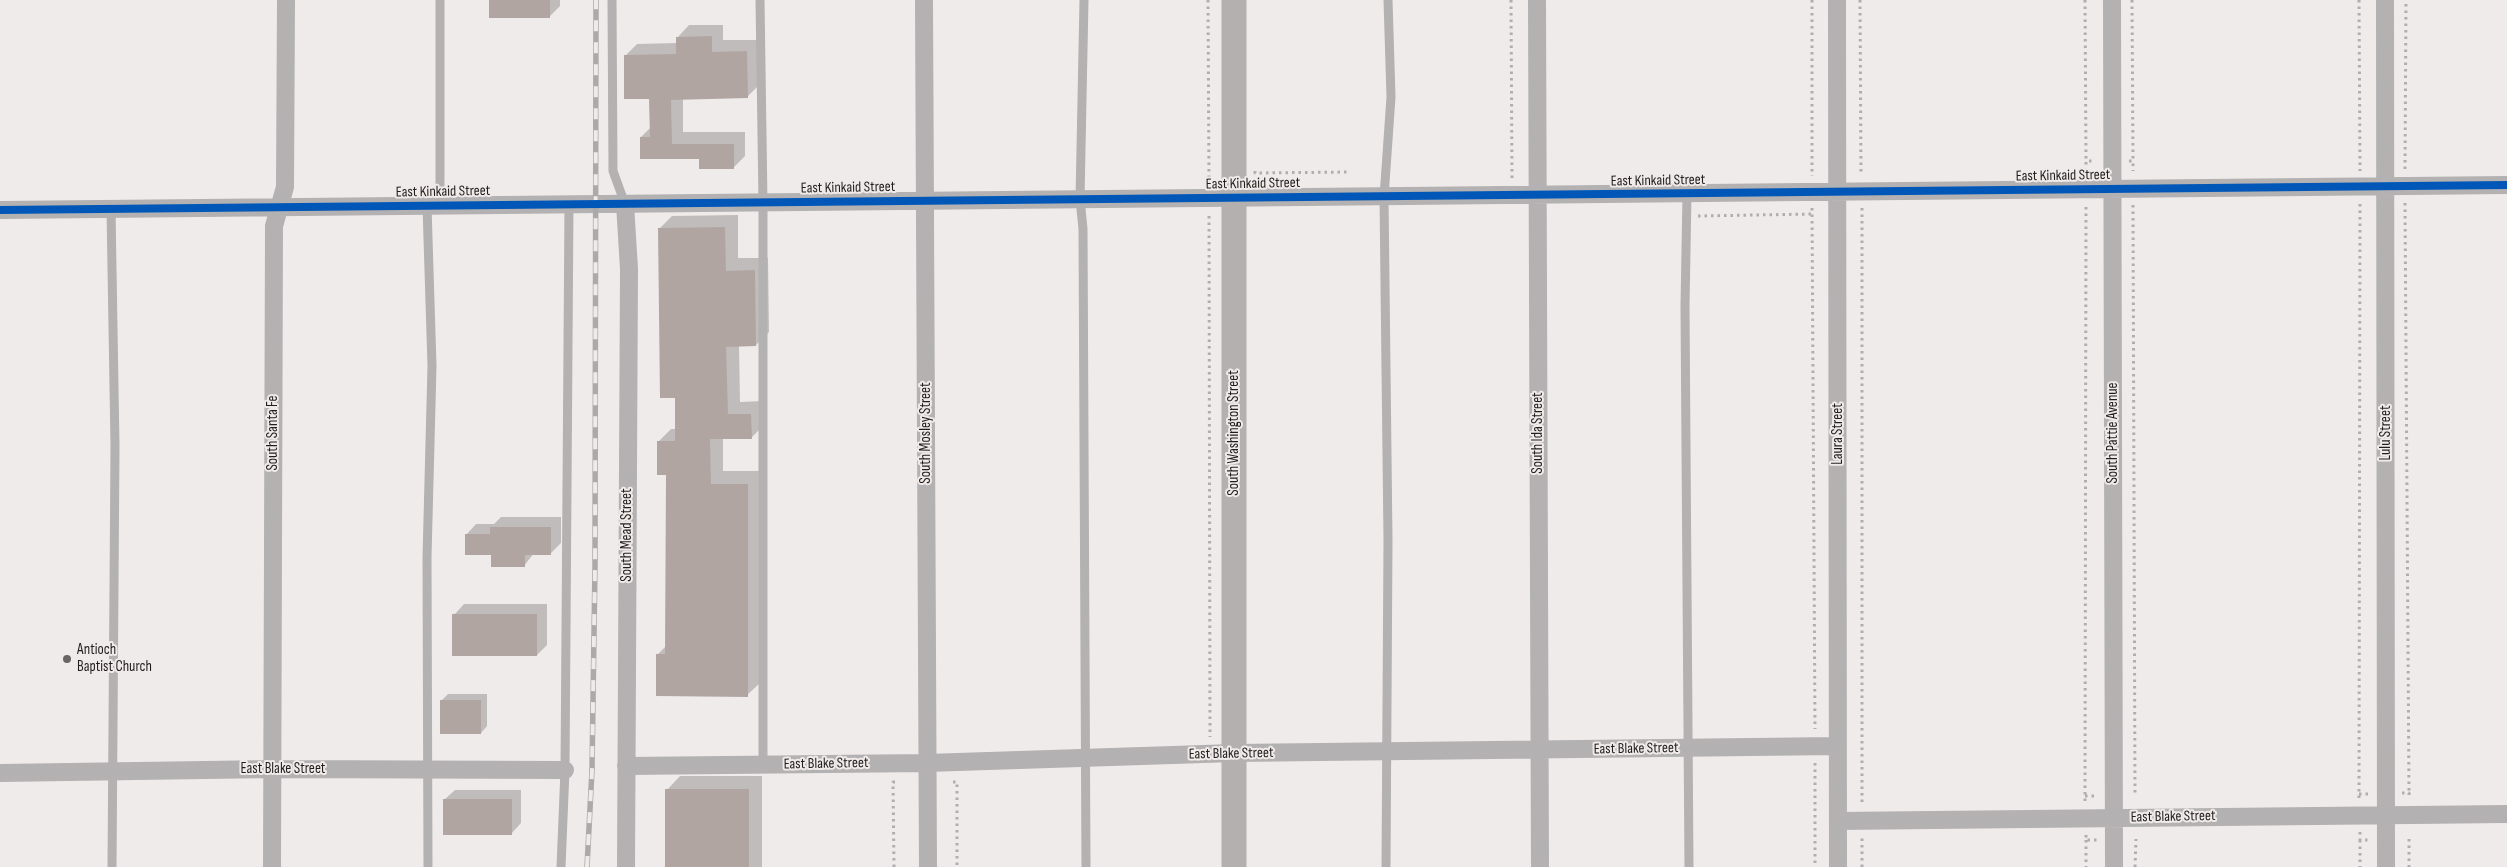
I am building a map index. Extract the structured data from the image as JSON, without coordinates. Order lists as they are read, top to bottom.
{
  "streets": {
    "street": [
      "East Kinkaid Street",
      "South Santa Fe",
      "South Mosley Street",
      "South Washington Street",
      "South Ida Street",
      "South Pattie Avenue",
      "Lulu Street",
      "Laura Street",
      "South Mead Street",
      "East Blake Street"
    ]
  },
  "crossings": [
    ["East Kinkaid Street", "South Santa Fe"],
    ["East Kinkaid Street", "South Mosley Street"],
    ["East Kinkaid Street", "South Washington Street"],
    ["East Kinkaid Street", "South Ida Street"],
    ["East Kinkaid Street", "South Pattie Avenue"],
    ["East Kinkaid Street", "Lulu Street"],
    ["East Kinkaid Street", "Laura Street"],
    ["East Kinkaid Street", "South Mead Street"],
    ["South Santa Fe", "East Blake Street"],
    ["South Mosley Street", "East Blake Street"],
    ["South Washington Street", "East Blake Street"],
    ["South Ida Street", "East Blake Street"],
    ["South Pattie Avenue", "East Blake Street"],
    ["Lulu Street", "East Blake Street"],
    ["Laura Street", "East Blake Street"],
    ["South Mead Street", "East Blake Street"]
  ],
  "places": ["Antioch Baptist Church"]
}
